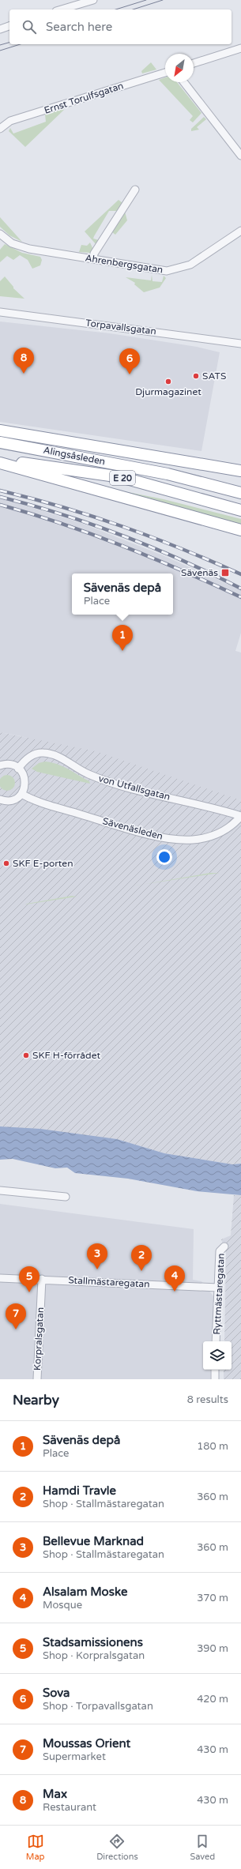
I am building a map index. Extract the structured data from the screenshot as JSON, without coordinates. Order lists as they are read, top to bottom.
{
  "streets": {
    "highway": ["Alingsåsleden", "E 20"],
    "street": [
      "Ernst Torulfsgatan",
      "Ahrenbergsgatan",
      "Torpavallsgatan",
      "von Utfallsgatan",
      "Sävenäsleden",
      "Stallmästaregatan",
      "Ryttmästaregatan",
      "Korpralsgatan"
    ]
  },
  "crossings": [
    ["von Utfallsgatan", "Sävenäsleden"],
    ["Stallmästaregatan", "Ryttmästaregatan"],
    ["Stallmästaregatan", "Korpralsgatan"]
  ],
  "places": {
    "other": [
      "SATS",
      "Djurmagazinet",
      "SKF E-porten",
      "SKF H-förrådet"
    ],
    "transit": ["Sävenäs"]
  },
  "north": "bottom left",
  "page": {
    "search": "Search here",
    "pins": [
      "8",
      "6",
      "1",
      "3",
      "2",
      "4",
      "5",
      "7"
    ],
    "popup": ["Sävenäs depå", "Place"],
    "heading": ["Nearby", "8 results"],
    "list": [
      {
        "mark": "1",
        "name": "Sävenäs depå",
        "note": "Place",
        "value": "180 m"
      },
      {
        "mark": "2",
        "name": "Hamdi Travle",
        "note": "Shop · Stallmästaregatan",
        "value": "360 m"
      },
      {
        "mark": "3",
        "name": "Bellevue Marknad",
        "note": "Shop · Stallmästaregatan",
        "value": "360 m"
      },
      {
        "mark": "4",
        "name": "Alsalam Moske",
        "note": "Mosque",
        "value": "370 m"
      },
      {
        "mark": "5",
        "name": "Stadsamissionens",
        "note": "Shop · Korpralsgatan",
        "value": "390 m"
      },
      {
        "mark": "6",
        "name": "Sova",
        "note": "Shop · Torpavallsgatan",
        "value": "420 m"
      },
      {
        "mark": "7",
        "name": "Moussas Orient",
        "note": "Supermarket",
        "value": "430 m"
      },
      {
        "mark": "8",
        "name": "Max",
        "note": "Restaurant",
        "value": "430 m"
      }
    ],
    "nav": ["Map", "Directions", "Saved"]
  }
}
